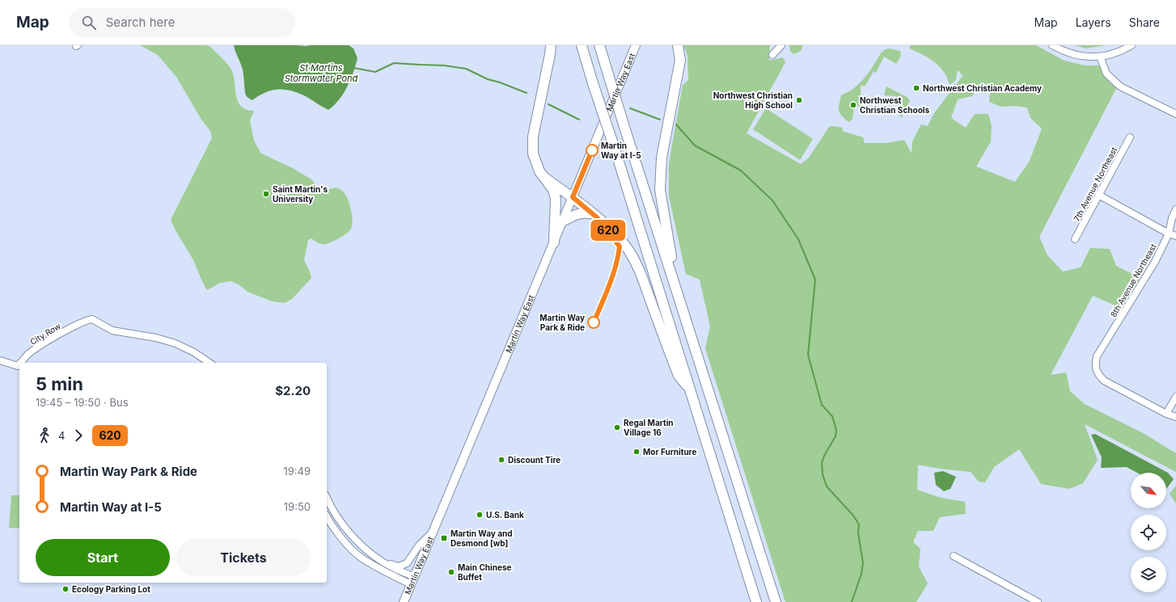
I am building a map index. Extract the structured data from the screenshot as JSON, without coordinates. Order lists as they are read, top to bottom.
{
  "streets": {
    "main road": ["Martin Way East"],
    "street": ["7th Avenue Northeast", "8th Avenue Northeast", "City Row"]
  },
  "water": ["St Martins Stormwater Pond"],
  "places": {
    "other": [
      "Northwest Christian Academy",
      "Northwest Christian High School",
      "Northwest Christian Schools",
      "Martin Way at I-5",
      "Saint Martin's University",
      "Martin Way Park & Ride",
      "Regal Martin Village 16",
      "Mor Furniture",
      "Discount Tire",
      "U.S. Bank",
      "Main Chinese Buffet",
      "Ecology Parking Lot"
    ],
    "transit": ["Martin Way and Desmond [wb]"]
  },
  "lines": ["bus line 620"],
  "north": "bottom right",
  "page": {
    "header": "Map",
    "search": "Search here",
    "nav": ["Map", "Layers", "Share"],
    "on_map": "620",
    "heading": ["5 min", "19:45 – 19:50 · Bus", "$2.20"],
    "legs": ["4", "620"],
    "list": [
      {
        "name": "Martin Way Park & Ride",
        "value": "19:49"
      },
      {
        "name": "Martin Way at I-5",
        "value": "19:50"
      }
    ],
    "buttons": ["Start", "Tickets"]
  }
}
